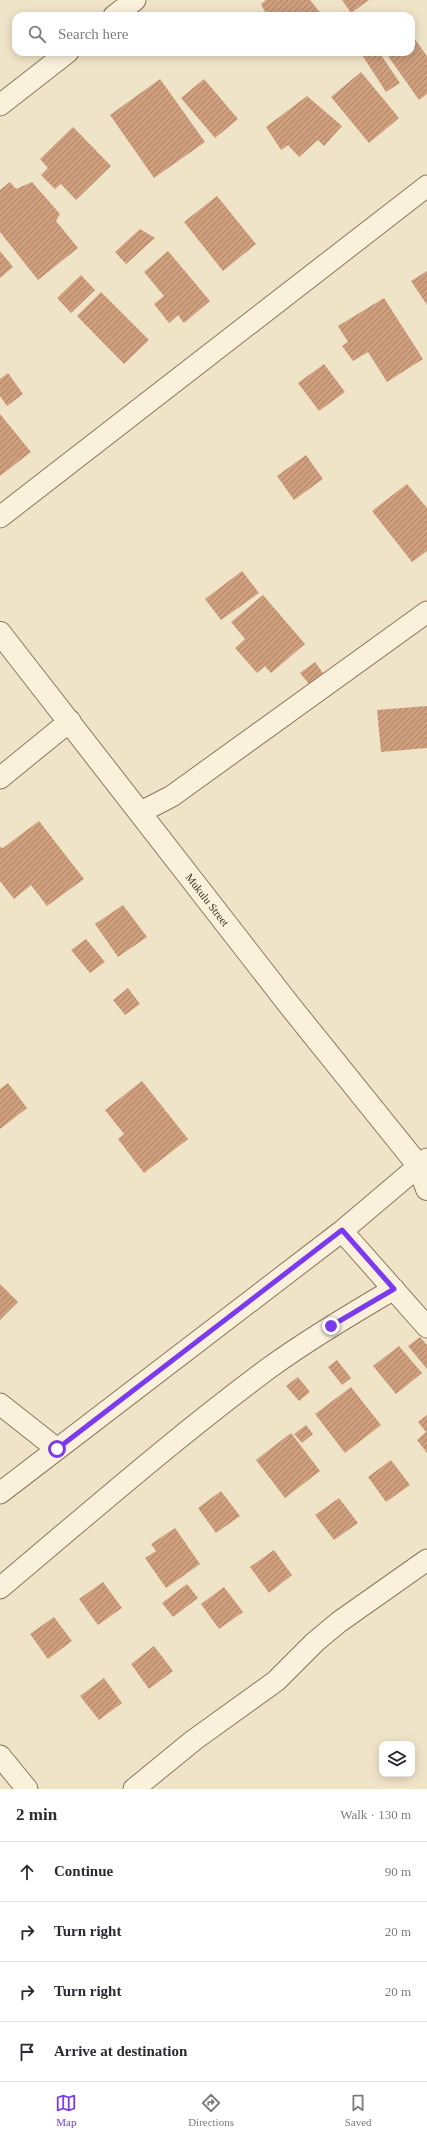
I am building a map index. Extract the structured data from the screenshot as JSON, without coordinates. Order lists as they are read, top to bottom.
{
  "streets": {
    "street": ["Mukulu Street"]
  },
  "page": {
    "search": "Search here",
    "heading": ["2 min", "Walk · 130 m"],
    "list": [
      ["Continue", "90 m"],
      ["Turn right", "20 m"],
      ["Turn right", "20 m"],
      "Arrive at destination"
    ],
    "nav": ["Map", "Directions", "Saved"]
  }
}
